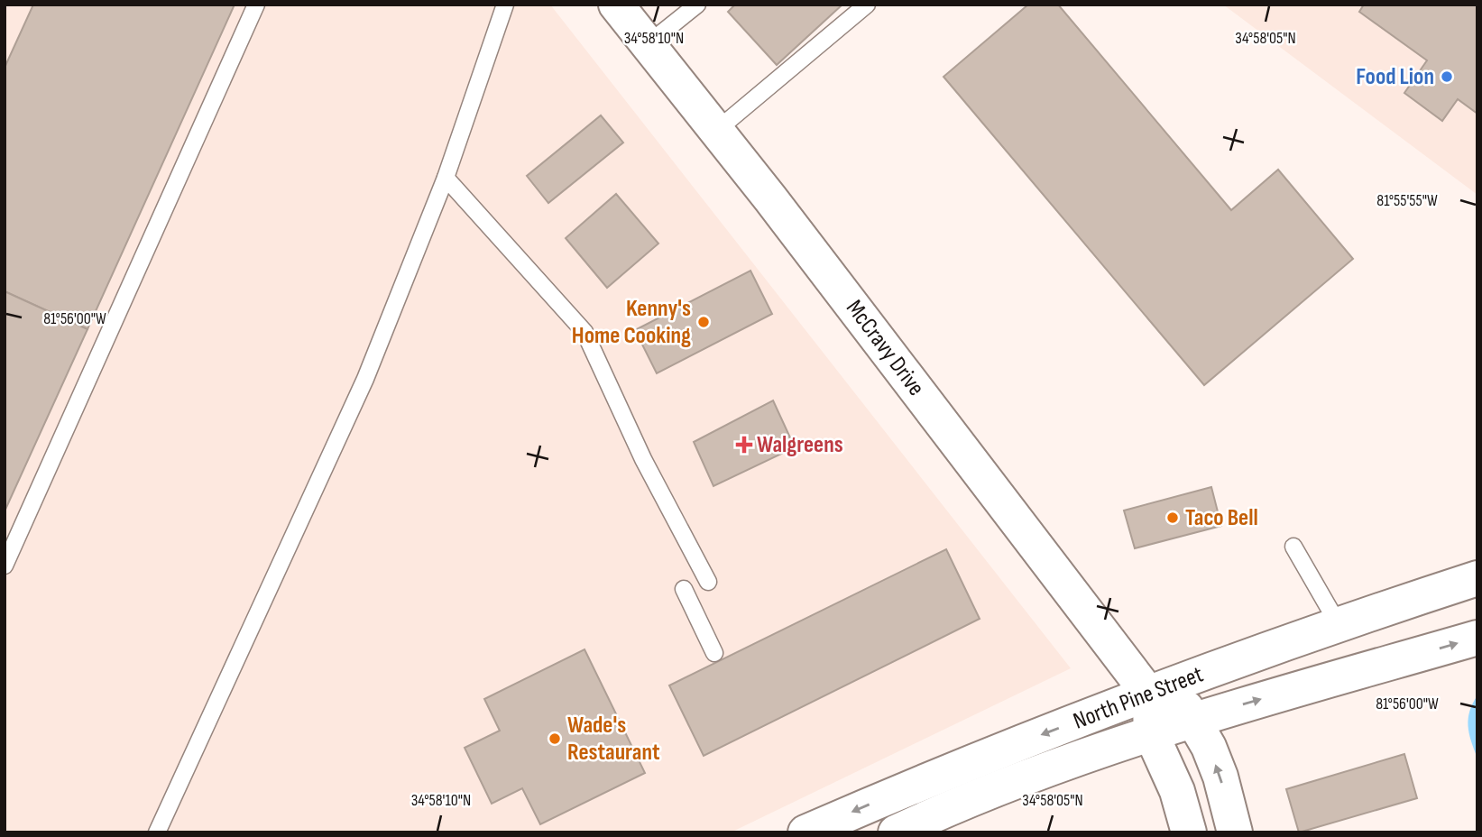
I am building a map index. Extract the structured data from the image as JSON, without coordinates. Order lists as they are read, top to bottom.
{
  "streets": {
    "main road": ["McCravy Drive", "North Pine Street"]
  },
  "crossings": [
    ["McCravy Drive", "North Pine Street"]
  ],
  "places": {
    "other": [
      "Food Lion",
      "Kenny's Home Cooking",
      "Taco Bell",
      "Wade's Restaurant"
    ],
    "health": ["Walgreens"]
  },
  "coordinates": [
    "34°58'10\"N",
    "34°58'05\"N",
    "81°55'55\"W",
    "81°56'00\"W"
  ]
}
